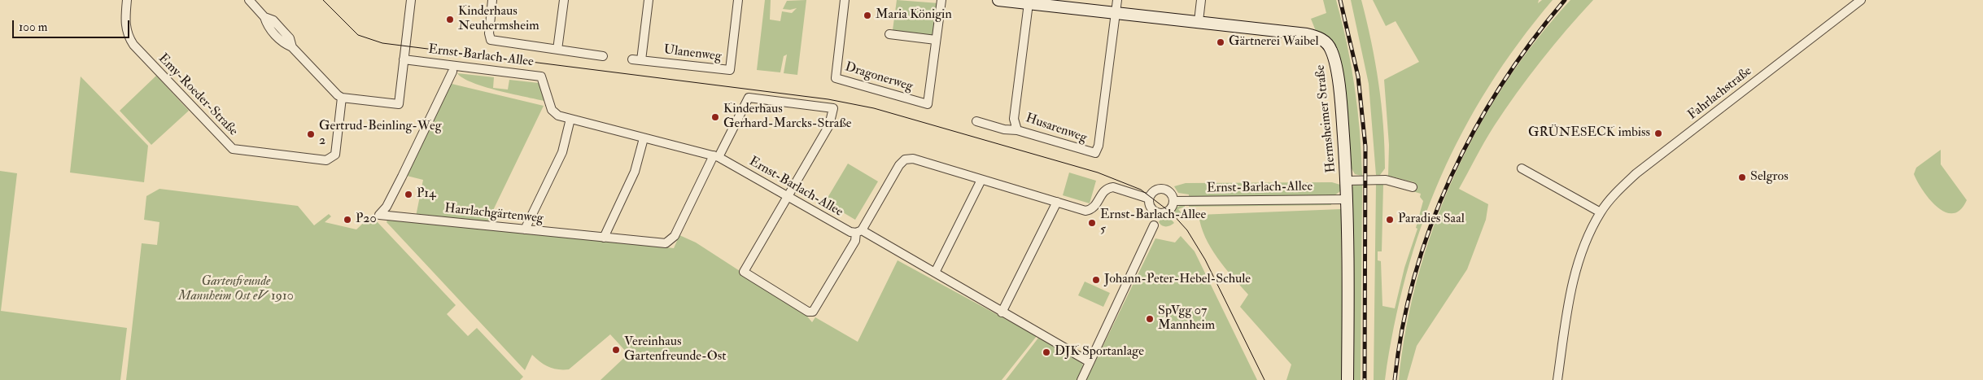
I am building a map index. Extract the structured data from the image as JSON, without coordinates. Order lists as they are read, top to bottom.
{
  "streets": {
    "street": [
      "Ulanenweg",
      "Ernst-Barlach-Allee",
      "Dragonerweg",
      "Fahrlachstraße",
      "Emy-Roeder-Straße",
      "Hermsheimer Straße",
      "Husarenweg",
      "Harrlachgärtenweg"
    ]
  },
  "crossings": [
    ["Ernst-Barlach-Allee", "Hermsheimer Straße"],
    ["Ernst-Barlach-Allee", "Harrlachgärtenweg"],
    ["Hermsheimer Straße", "Husarenweg"]
  ],
  "parks": ["Gartenfreunde Mannheim Ost eV 1910"],
  "places": [
    "Maria Königin",
    "Kinderhaus Neuhermsheim",
    "Gärtnerei Waibel",
    "Kinderhaus Gerhard-Marcks-Straße",
    "GRÜNESECK imbiss",
    "Gertrud-Beinling-Weg 2",
    "Selgros",
    "P14",
    "P20",
    "Paradies Saal",
    "Ernst-Barlach-Allee 5",
    "Johann-Peter-Hebel-Schule",
    "SpVgg 07 Mannheim",
    "Vereinhaus Gartenfreunde-Ost",
    "DJK Sportanlage"
  ],
  "scale_bar": "100 m"
}
